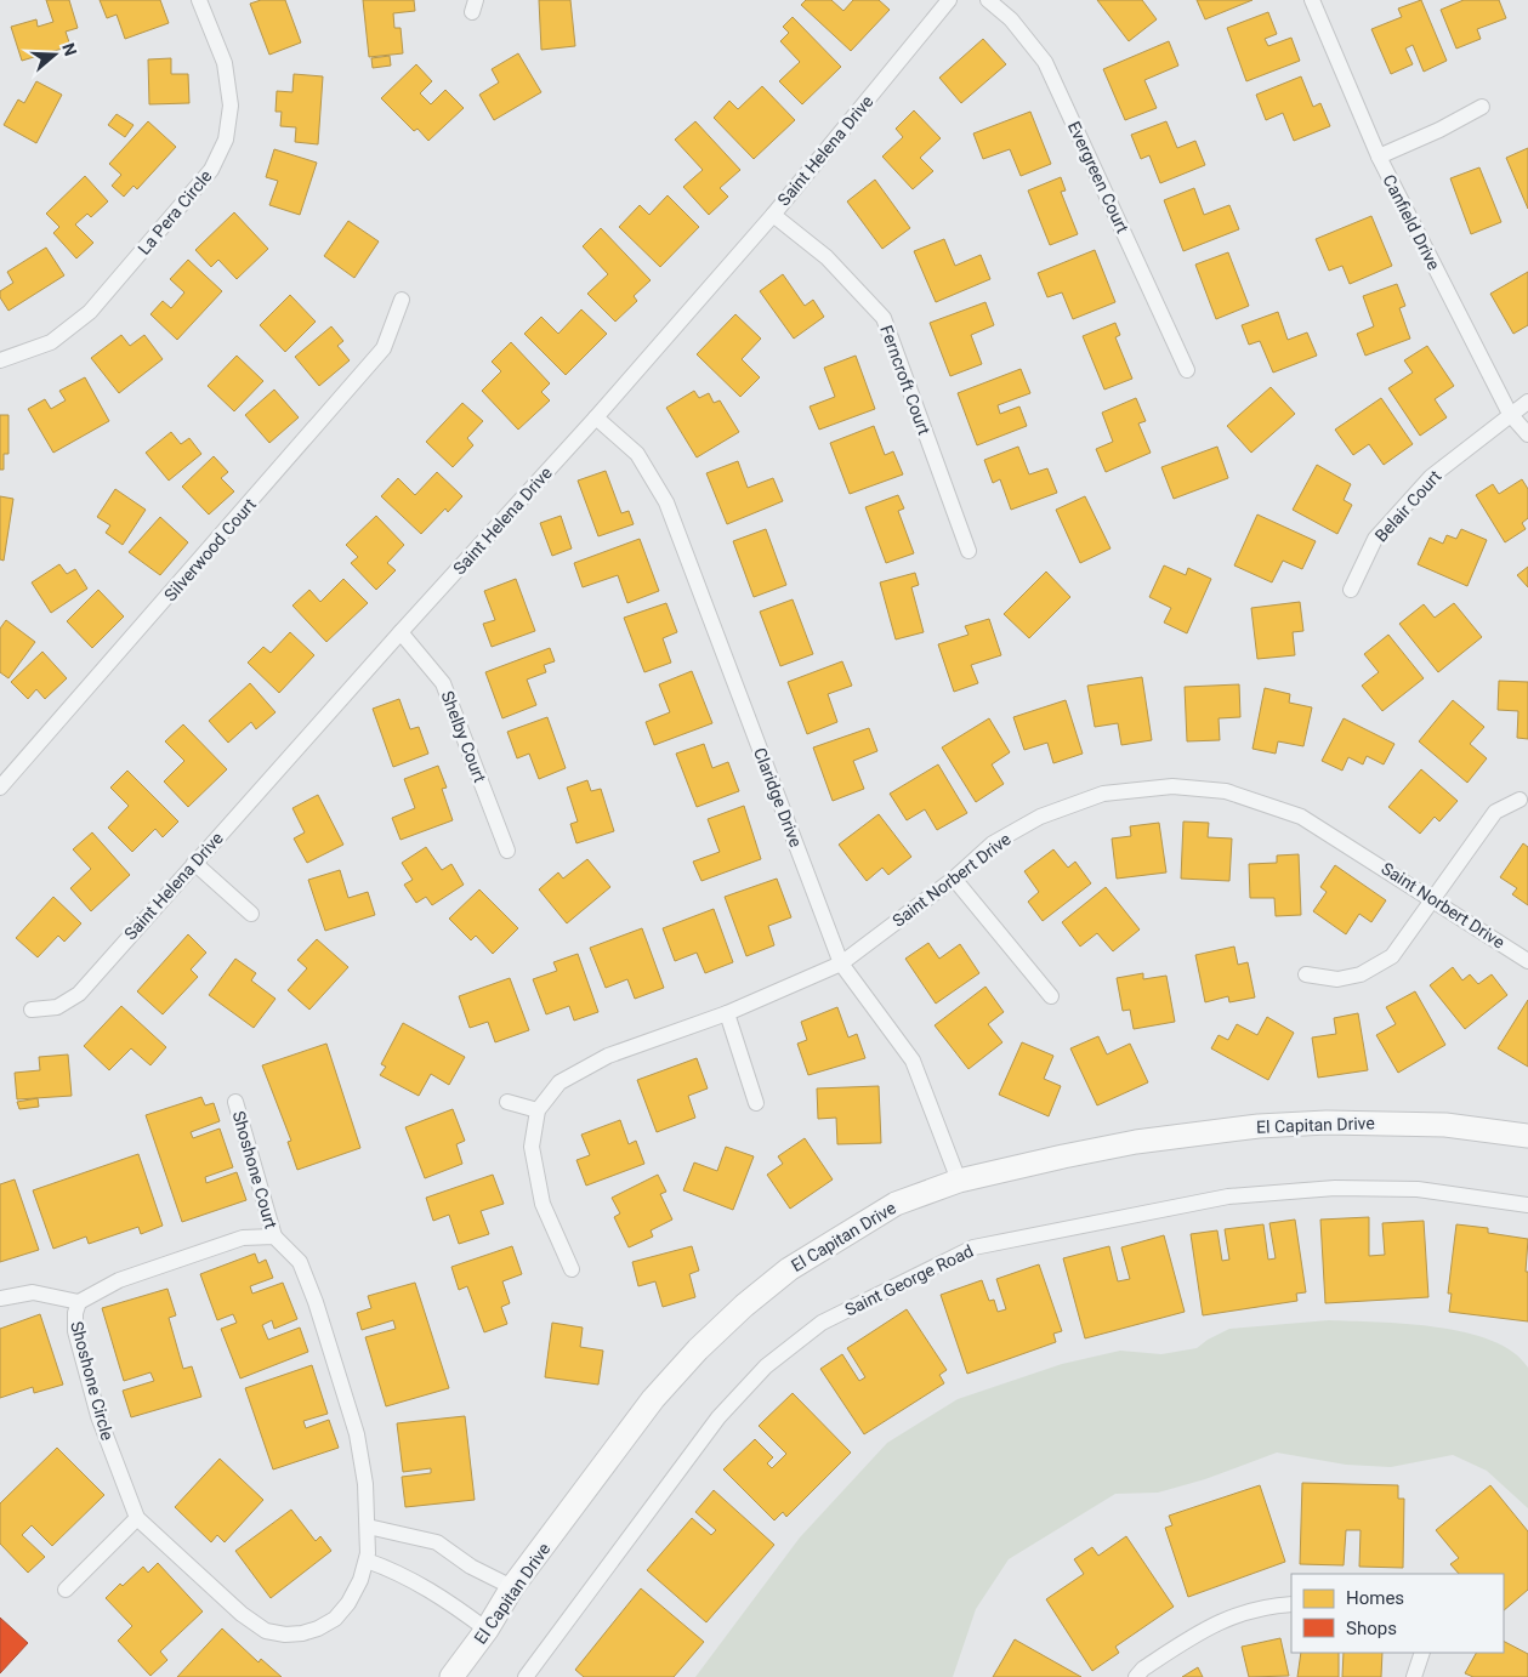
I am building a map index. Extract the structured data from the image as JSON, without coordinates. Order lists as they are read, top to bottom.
{
  "streets": {
    "street": [
      "Saint Helena Drive",
      "Evergreen Court",
      "La Pera Circle",
      "Canfield Drive",
      "Ferncroft Court",
      "Belair Court",
      "Silverwood Court",
      "Shelby Court",
      "Claridge Drive",
      "Saint Norbert Drive",
      "El Capitan Drive",
      "Shoshone Court",
      "Saint George Road",
      "Shoshone Circle"
    ]
  },
  "crossings": [
    ["Saint Helena Drive", "Ferncroft Court"],
    ["Saint Helena Drive", "Shelby Court"],
    ["Saint Helena Drive", "Claridge Drive"],
    ["Canfield Drive", "Belair Court"],
    ["Claridge Drive", "Saint Norbert Drive"],
    ["Claridge Drive", "El Capitan Drive"],
    ["Shoshone Court", "Shoshone Circle"]
  ],
  "legend": ["Homes", "Shops"],
  "north": "right"
}
